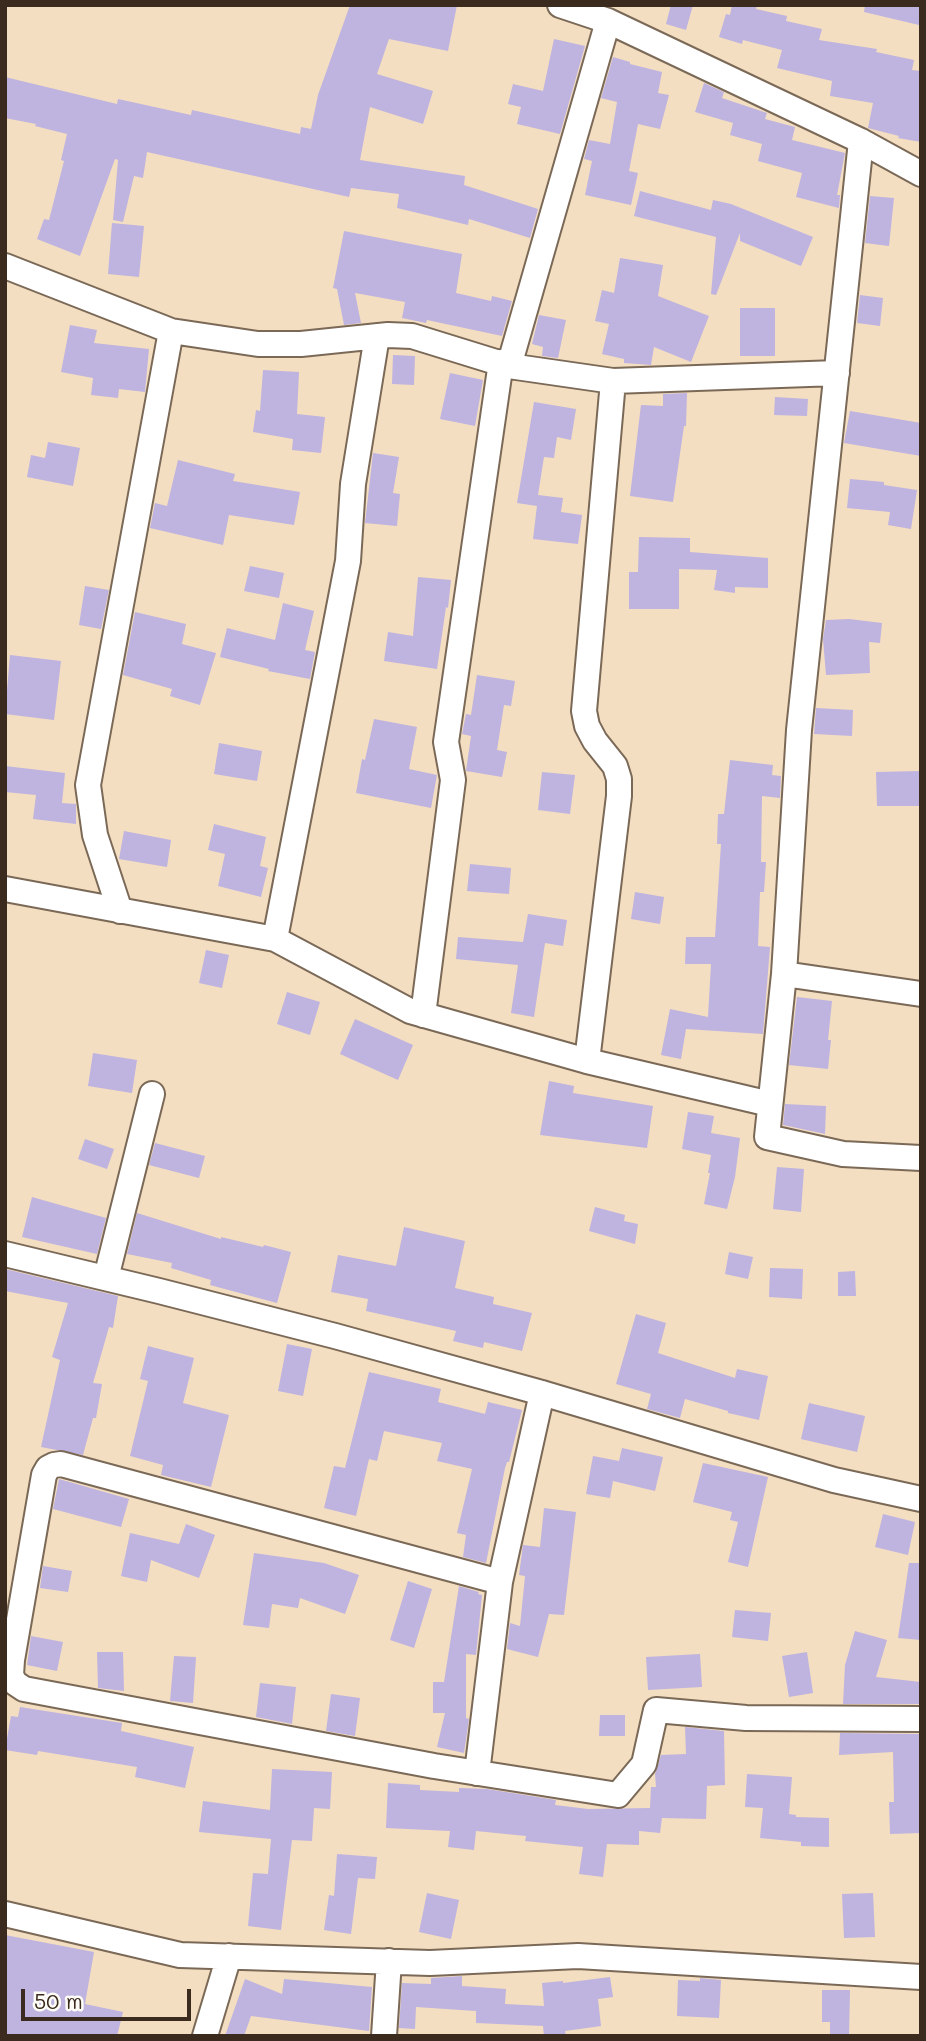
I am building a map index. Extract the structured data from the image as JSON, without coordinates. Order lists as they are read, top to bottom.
{
  "scale_bar": "50 m"
}
